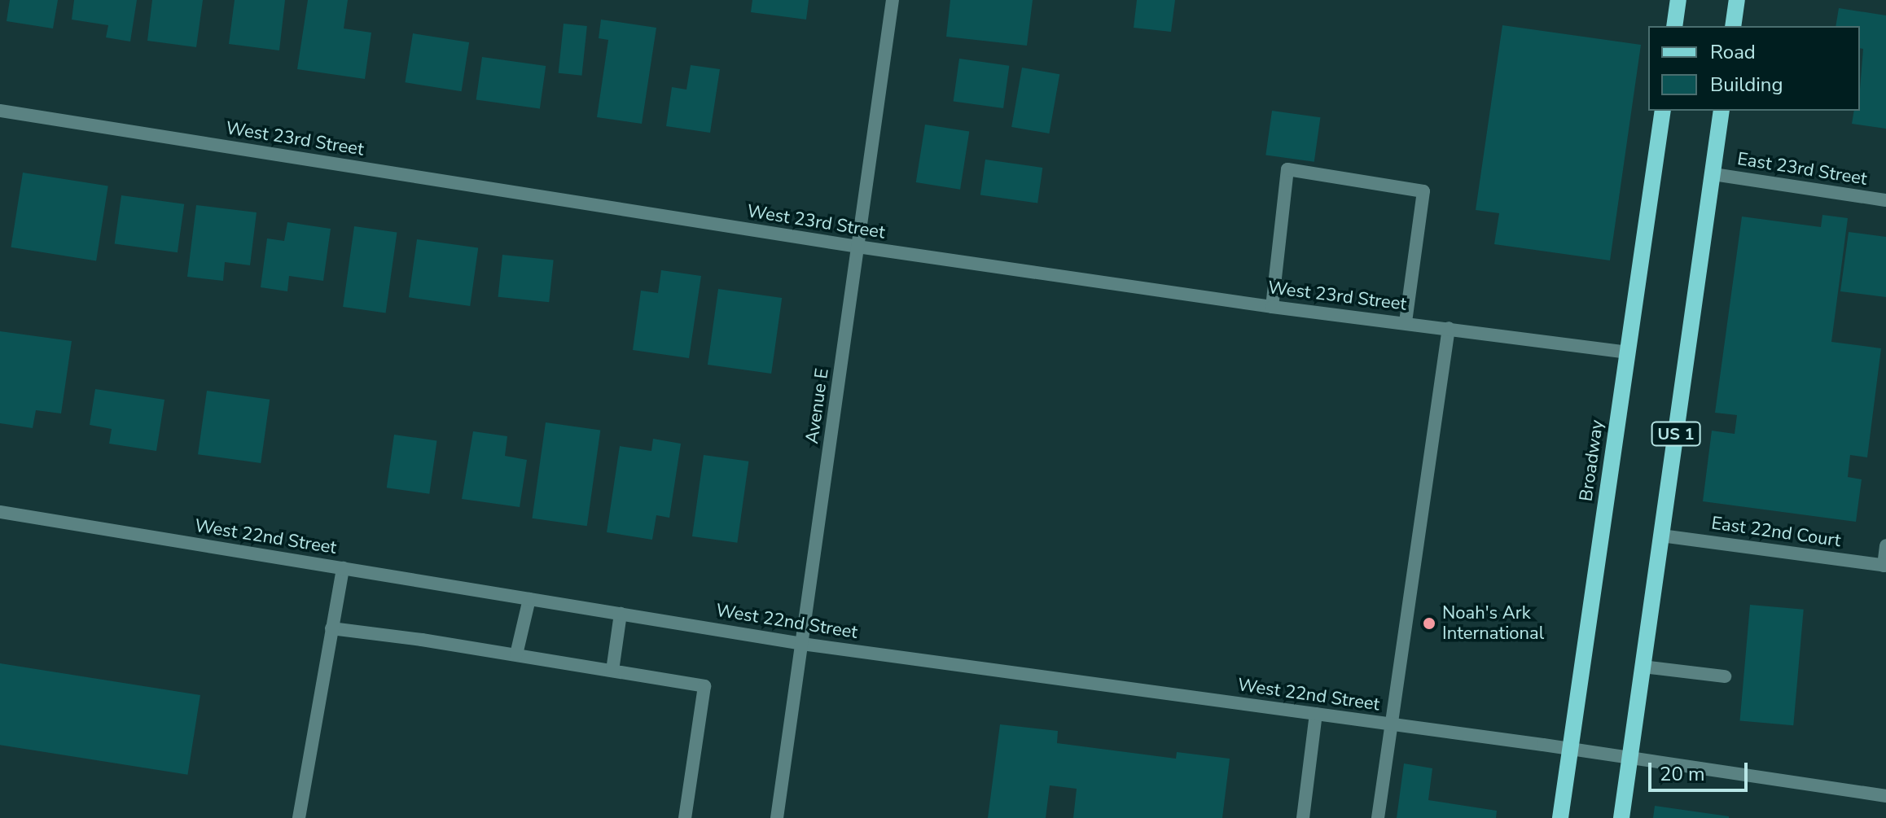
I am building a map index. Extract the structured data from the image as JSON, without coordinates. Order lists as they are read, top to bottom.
{
  "streets": {
    "main road": ["US 1", "Broadway"],
    "street": [
      "West 23rd Street",
      "East 23rd Street",
      "Avenue E",
      "East 22nd Court",
      "West 22nd Street"
    ]
  },
  "crossings": [
    ["West 23rd Street", "Avenue E"],
    ["West 23rd Street", "Broadway"],
    ["East 23rd Street", "US 1"],
    ["Avenue E", "West 22nd Street"],
    ["US 1", "East 22nd Court"],
    ["US 1", "West 22nd Street"],
    ["Broadway", "West 22nd Street"]
  ],
  "places": ["Noah's Ark International"],
  "legend": ["Road", "Building"],
  "scale_bar": "20 m"
}
